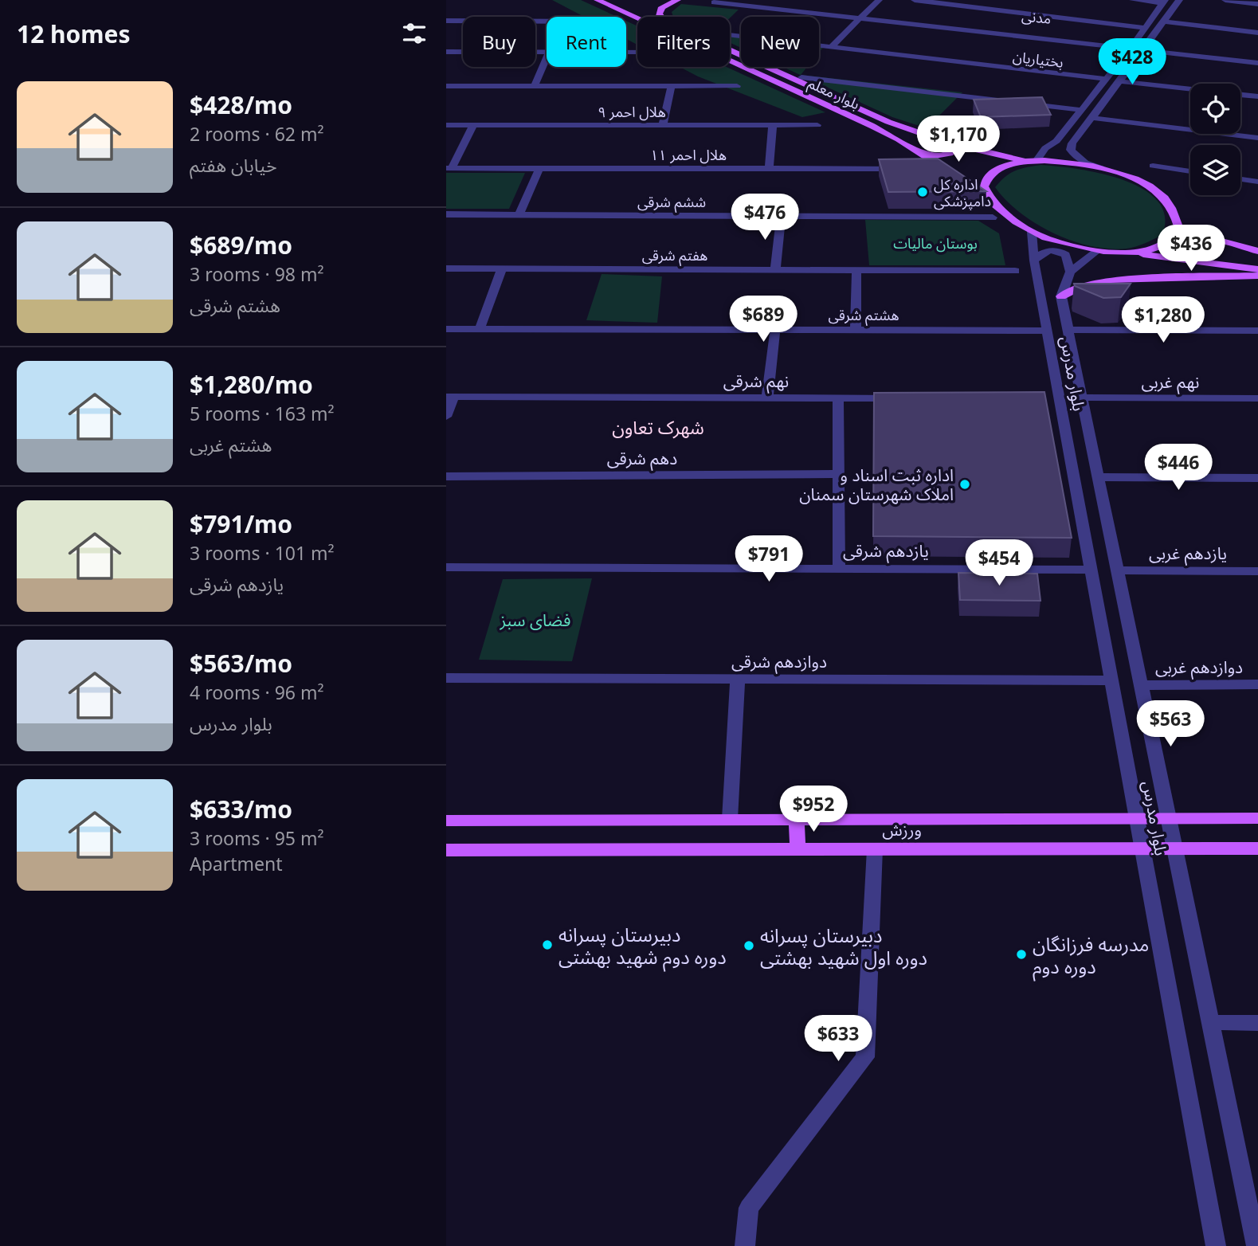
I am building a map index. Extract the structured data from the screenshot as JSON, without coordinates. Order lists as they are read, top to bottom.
{
  "streets": {
    "main road": ["بلوار معلم", "ورزش"],
    "street": [
      "مدنی",
      "بختیاریان",
      "هلال احمر ۹",
      "هلال احمر ۱۱",
      "ششم شرقی",
      "هفتم شرقی",
      "هشتم شرقی",
      "بلوار مدرس",
      "نهم شرقی",
      "نهم غربی",
      "دهم شرقی",
      "یازدهم شرقی",
      "یازدهم غربی",
      "دوازدهم شرقی",
      "دوازدهم غربی"
    ]
  },
  "crossings": [
    ["هشتم شرقی", "بلوار مدرس"],
    ["بلوار مدرس", "نهم غربی"],
    ["بلوار مدرس", "یازدهم شرقی"],
    ["بلوار مدرس", "یازدهم غربی"],
    ["بلوار مدرس", "دوازدهم شرقی"],
    ["بلوار مدرس", "دوازدهم غربی"],
    ["بلوار مدرس", "ورزش"]
  ],
  "districts": ["شهرک تعاون"],
  "parks": ["بوستان مالیات", "فضای سبز"],
  "places": [
    "اداره کل دامپزشکی",
    "اداره ثبت اسناد و املاک شهرستان سمنان",
    "دبیرستان پسرانه دوره دوم شهید بهشتی",
    "دبیرستان پسرانه دوره اول شهید بهشتی",
    "مدرسه فرزانگان دوره دوم"
  ],
  "page": {
    "heading": "12 homes",
    "chip": [
      "Buy",
      "Rent",
      "Filters",
      "New"
    ],
    "price": [
      "$428",
      "$1,170",
      "$476",
      "$436",
      "$689",
      "$1,280",
      "$446",
      "$791",
      "$454",
      "$563",
      "$952",
      "$633"
    ],
    "list": [
      {
        "name": "$428/mo",
        "note": "2 rooms · 62 m² · خیابان هفتم"
      },
      {
        "name": "$689/mo",
        "note": "3 rooms · 98 m² · هشتم شرقی"
      },
      {
        "name": "$1,280/mo",
        "note": "5 rooms · 163 m² · هشتم غربی"
      },
      {
        "name": "$791/mo",
        "note": "3 rooms · 101 m² · یازدهم شرقی"
      },
      {
        "name": "$563/mo",
        "note": "4 rooms · 96 m² · بلوار مدرس"
      },
      {
        "name": "$633/mo",
        "note": "3 rooms · 95 m² · Apartment"
      }
    ]
  }
}
